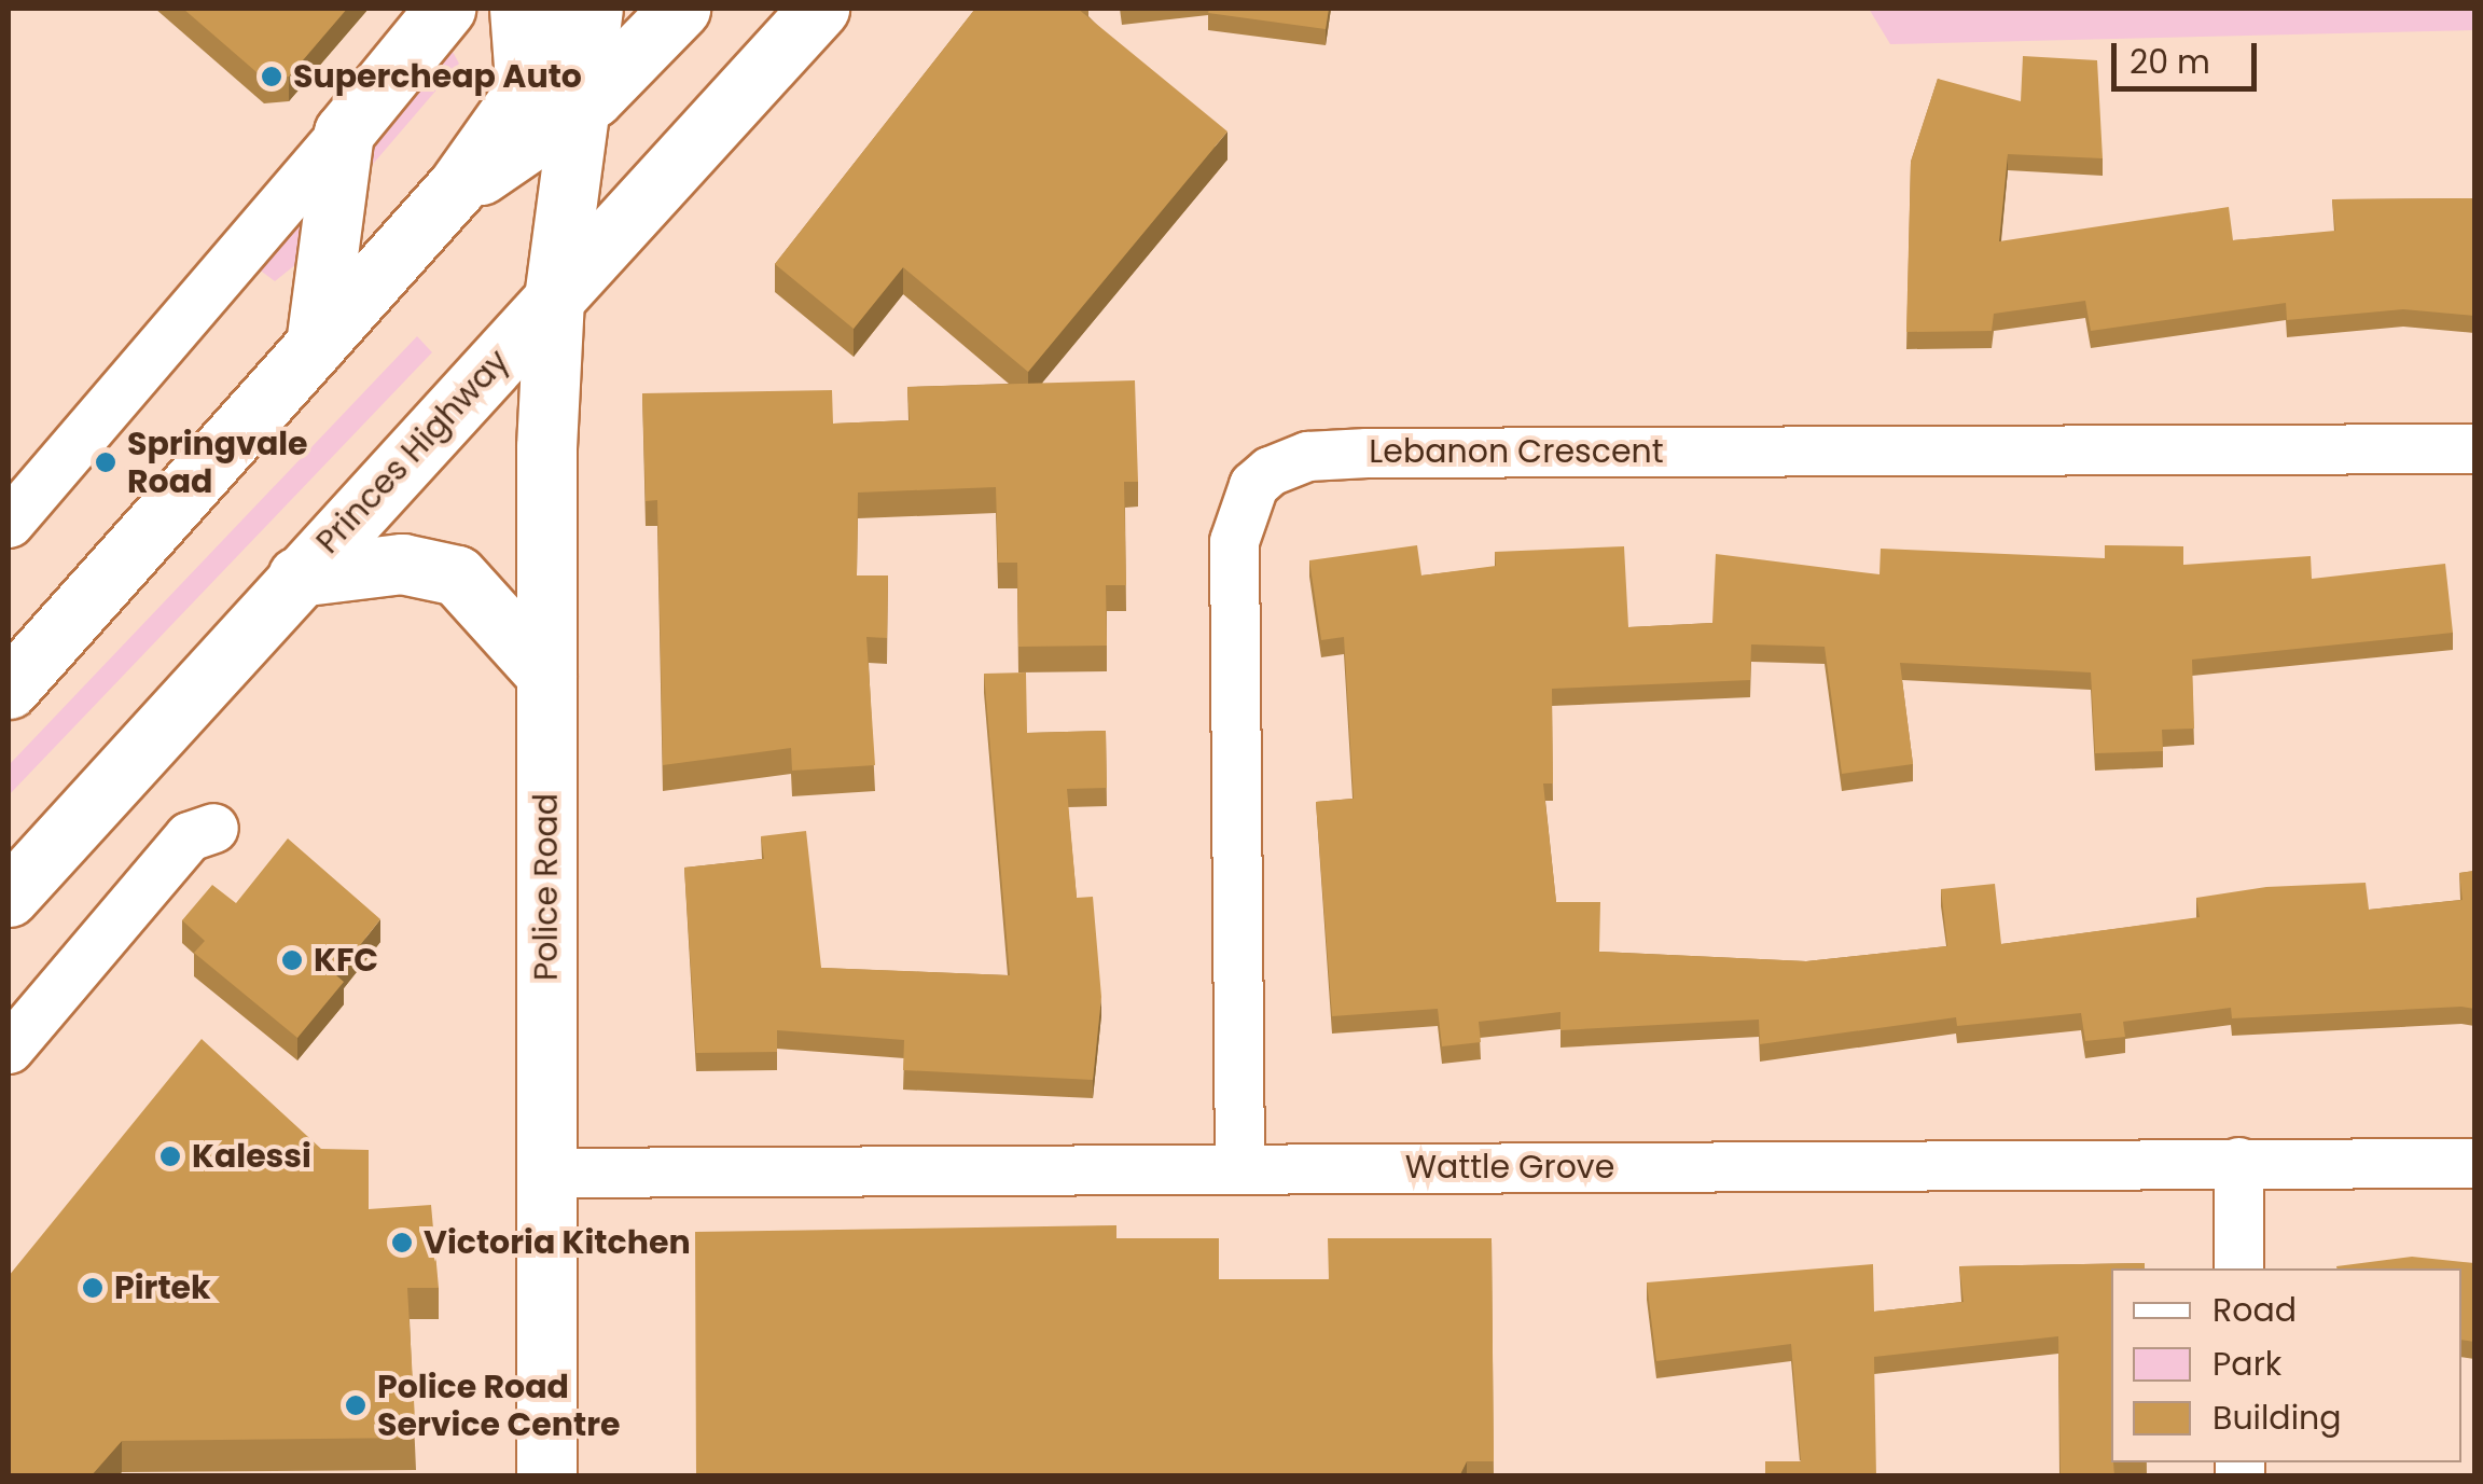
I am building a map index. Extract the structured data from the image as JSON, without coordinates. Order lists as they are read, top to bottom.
{
  "streets": {
    "main road": ["Princes Highway", "Police Road"],
    "street": ["Lebanon Crescent", "Wattle Grove"]
  },
  "crossings": [
    ["Princes Highway", "Police Road"],
    ["Lebanon Crescent", "Wattle Grove"],
    ["Police Road", "Wattle Grove"]
  ],
  "places": [
    "Supercheap Auto",
    "Springvale Road",
    "KFC",
    "Kalessi",
    "Victoria Kitchen",
    "Pirtek",
    "Police Road Service Centre"
  ],
  "legend": ["Road", "Park", "Building"],
  "scale_bar": "20 m"
}
